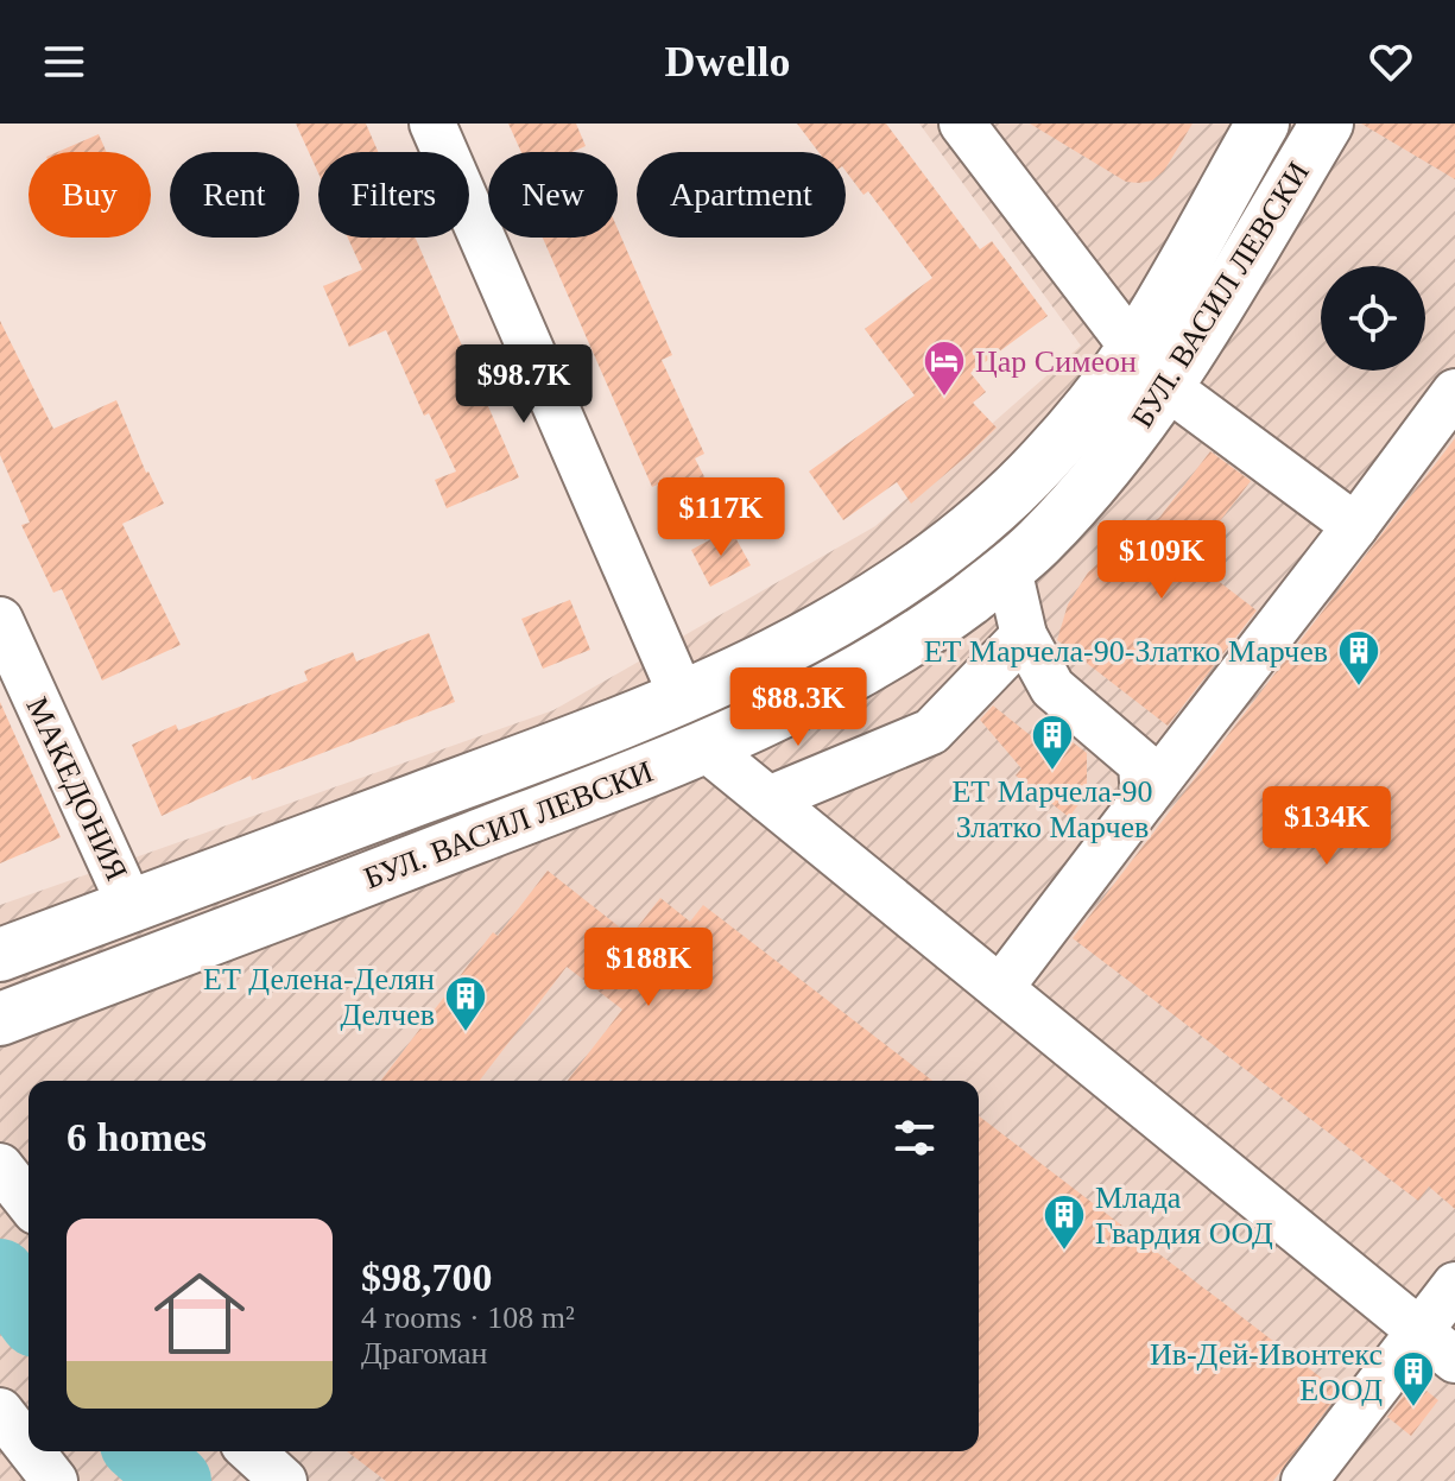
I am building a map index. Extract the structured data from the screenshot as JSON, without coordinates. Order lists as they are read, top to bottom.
{
  "streets": {
    "main road": ["БУЛ. ВАСИЛ ЛЕВСКИ"],
    "street": ["МАКЕДОНИЯ"]
  },
  "crossings": [
    ["БУЛ. ВАСИЛ ЛЕВСКИ", "МАКЕДОНИЯ"]
  ],
  "places": {
    "hotel": ["Цар Симеон"],
    "building": [
      "ЕТ Марчела-90-Златко Марчев",
      "ЕТ Марчела-90 Златко Марчев",
      "ЕТ Делена-Делян Делчев",
      "Млада Гвардия ООД",
      "Ив-Дей-Ивонтекс ЕООД"
    ]
  },
  "page": {
    "header": "Dwello",
    "chip": [
      "Buy",
      "Rent",
      "Filters",
      "New",
      "Apartment"
    ],
    "price": [
      "$98.7K",
      "$117K",
      "$109K",
      "$88.3K",
      "$134K",
      "$188K"
    ],
    "heading": "6 homes",
    "list": [
      {
        "name": "$98,700",
        "note": "4 rooms · 108 m² · Драгоман"
      }
    ]
  }
}
